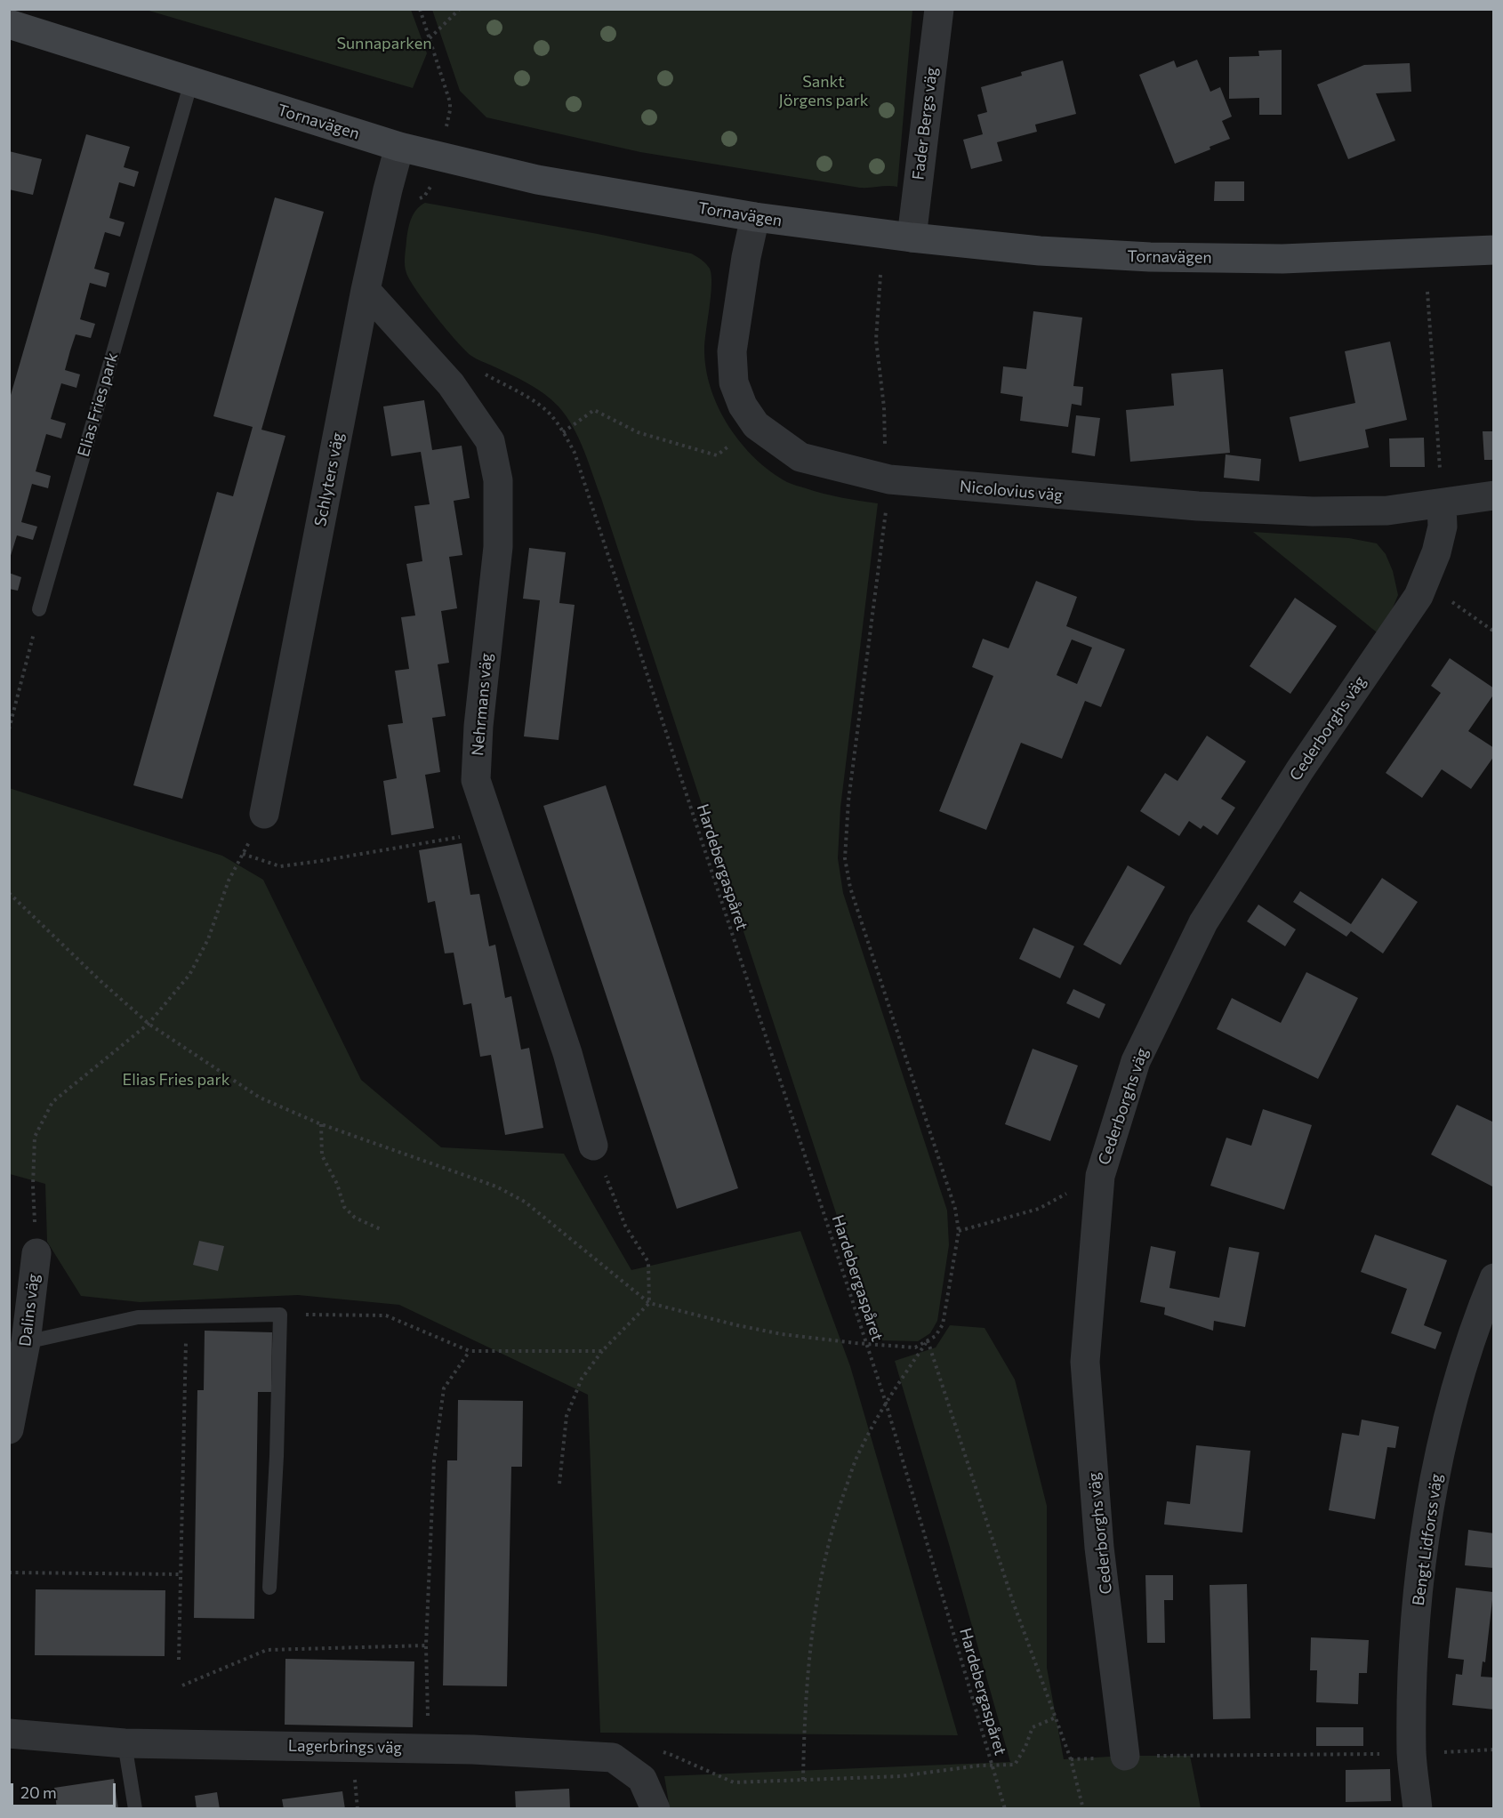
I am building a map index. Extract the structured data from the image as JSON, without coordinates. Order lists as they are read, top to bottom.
{
  "streets": {
    "main road": ["Tornavägen"],
    "street": [
      "Fader Bergs väg",
      "Schlyters väg",
      "Nicolovius väg",
      "Nehrmans väg",
      "Cederborghs väg",
      "Dalins väg",
      "Bengt Lidforss väg",
      "Lagerbrings väg"
    ],
    "lane": ["Elias Fries park"],
    "path": ["Hardebergaspåret"]
  },
  "crossings": [
    ["Tornavägen", "Fader Bergs väg"],
    ["Tornavägen", "Elias Fries park"],
    ["Tornavägen", "Schlyters väg"],
    ["Tornavägen", "Nicolovius väg"],
    ["Schlyters väg", "Nehrmans väg"],
    ["Nicolovius väg", "Cederborghs väg"]
  ],
  "parks": ["Sunnaparken", "Sankt Jörgens park", "Elias Fries park"],
  "scale_bar": "20 m"
}
